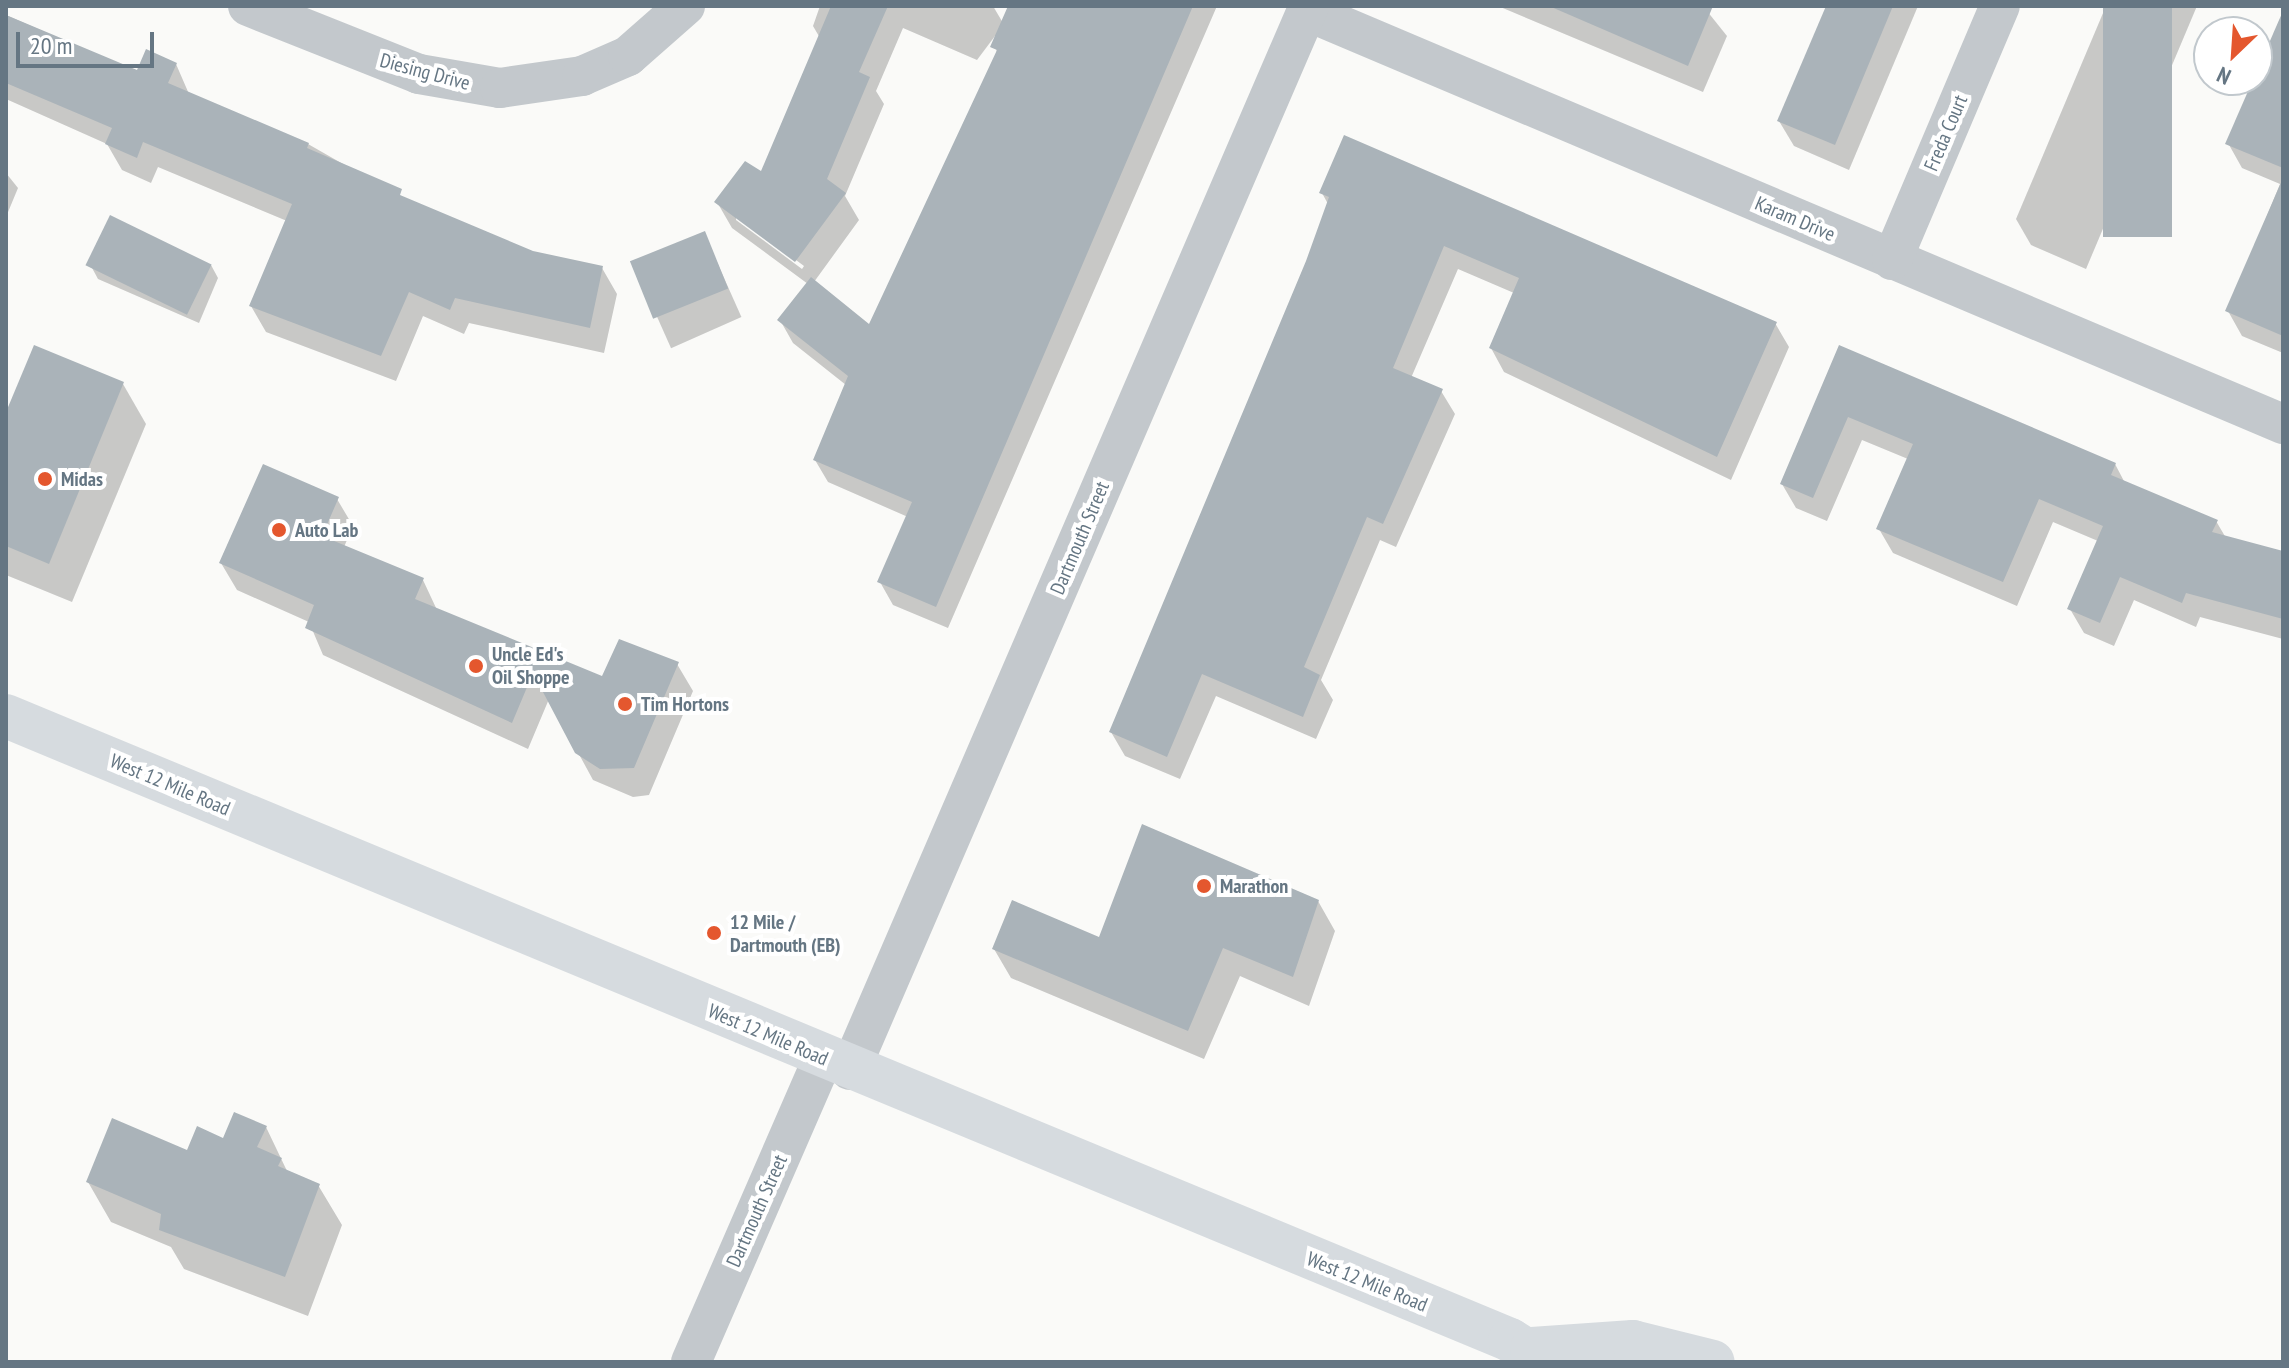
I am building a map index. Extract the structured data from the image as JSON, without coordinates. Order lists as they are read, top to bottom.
{
  "streets": {
    "main road": ["West 12 Mile Road"],
    "street": [
      "Diesing Drive",
      "Freda Court",
      "Karam Drive",
      "Dartmouth Street"
    ]
  },
  "crossings": [
    ["Freda Court", "Karam Drive"],
    ["Karam Drive", "Dartmouth Street"],
    ["Dartmouth Street", "West 12 Mile Road"]
  ],
  "places": [
    "Midas",
    "Auto Lab",
    "Uncle Ed's Oil Shoppe",
    "Tim Hortons",
    "Marathon",
    "12 Mile / Dartmouth (EB)"
  ],
  "scale_bar": "20 m",
  "north": "bottom left"
}
